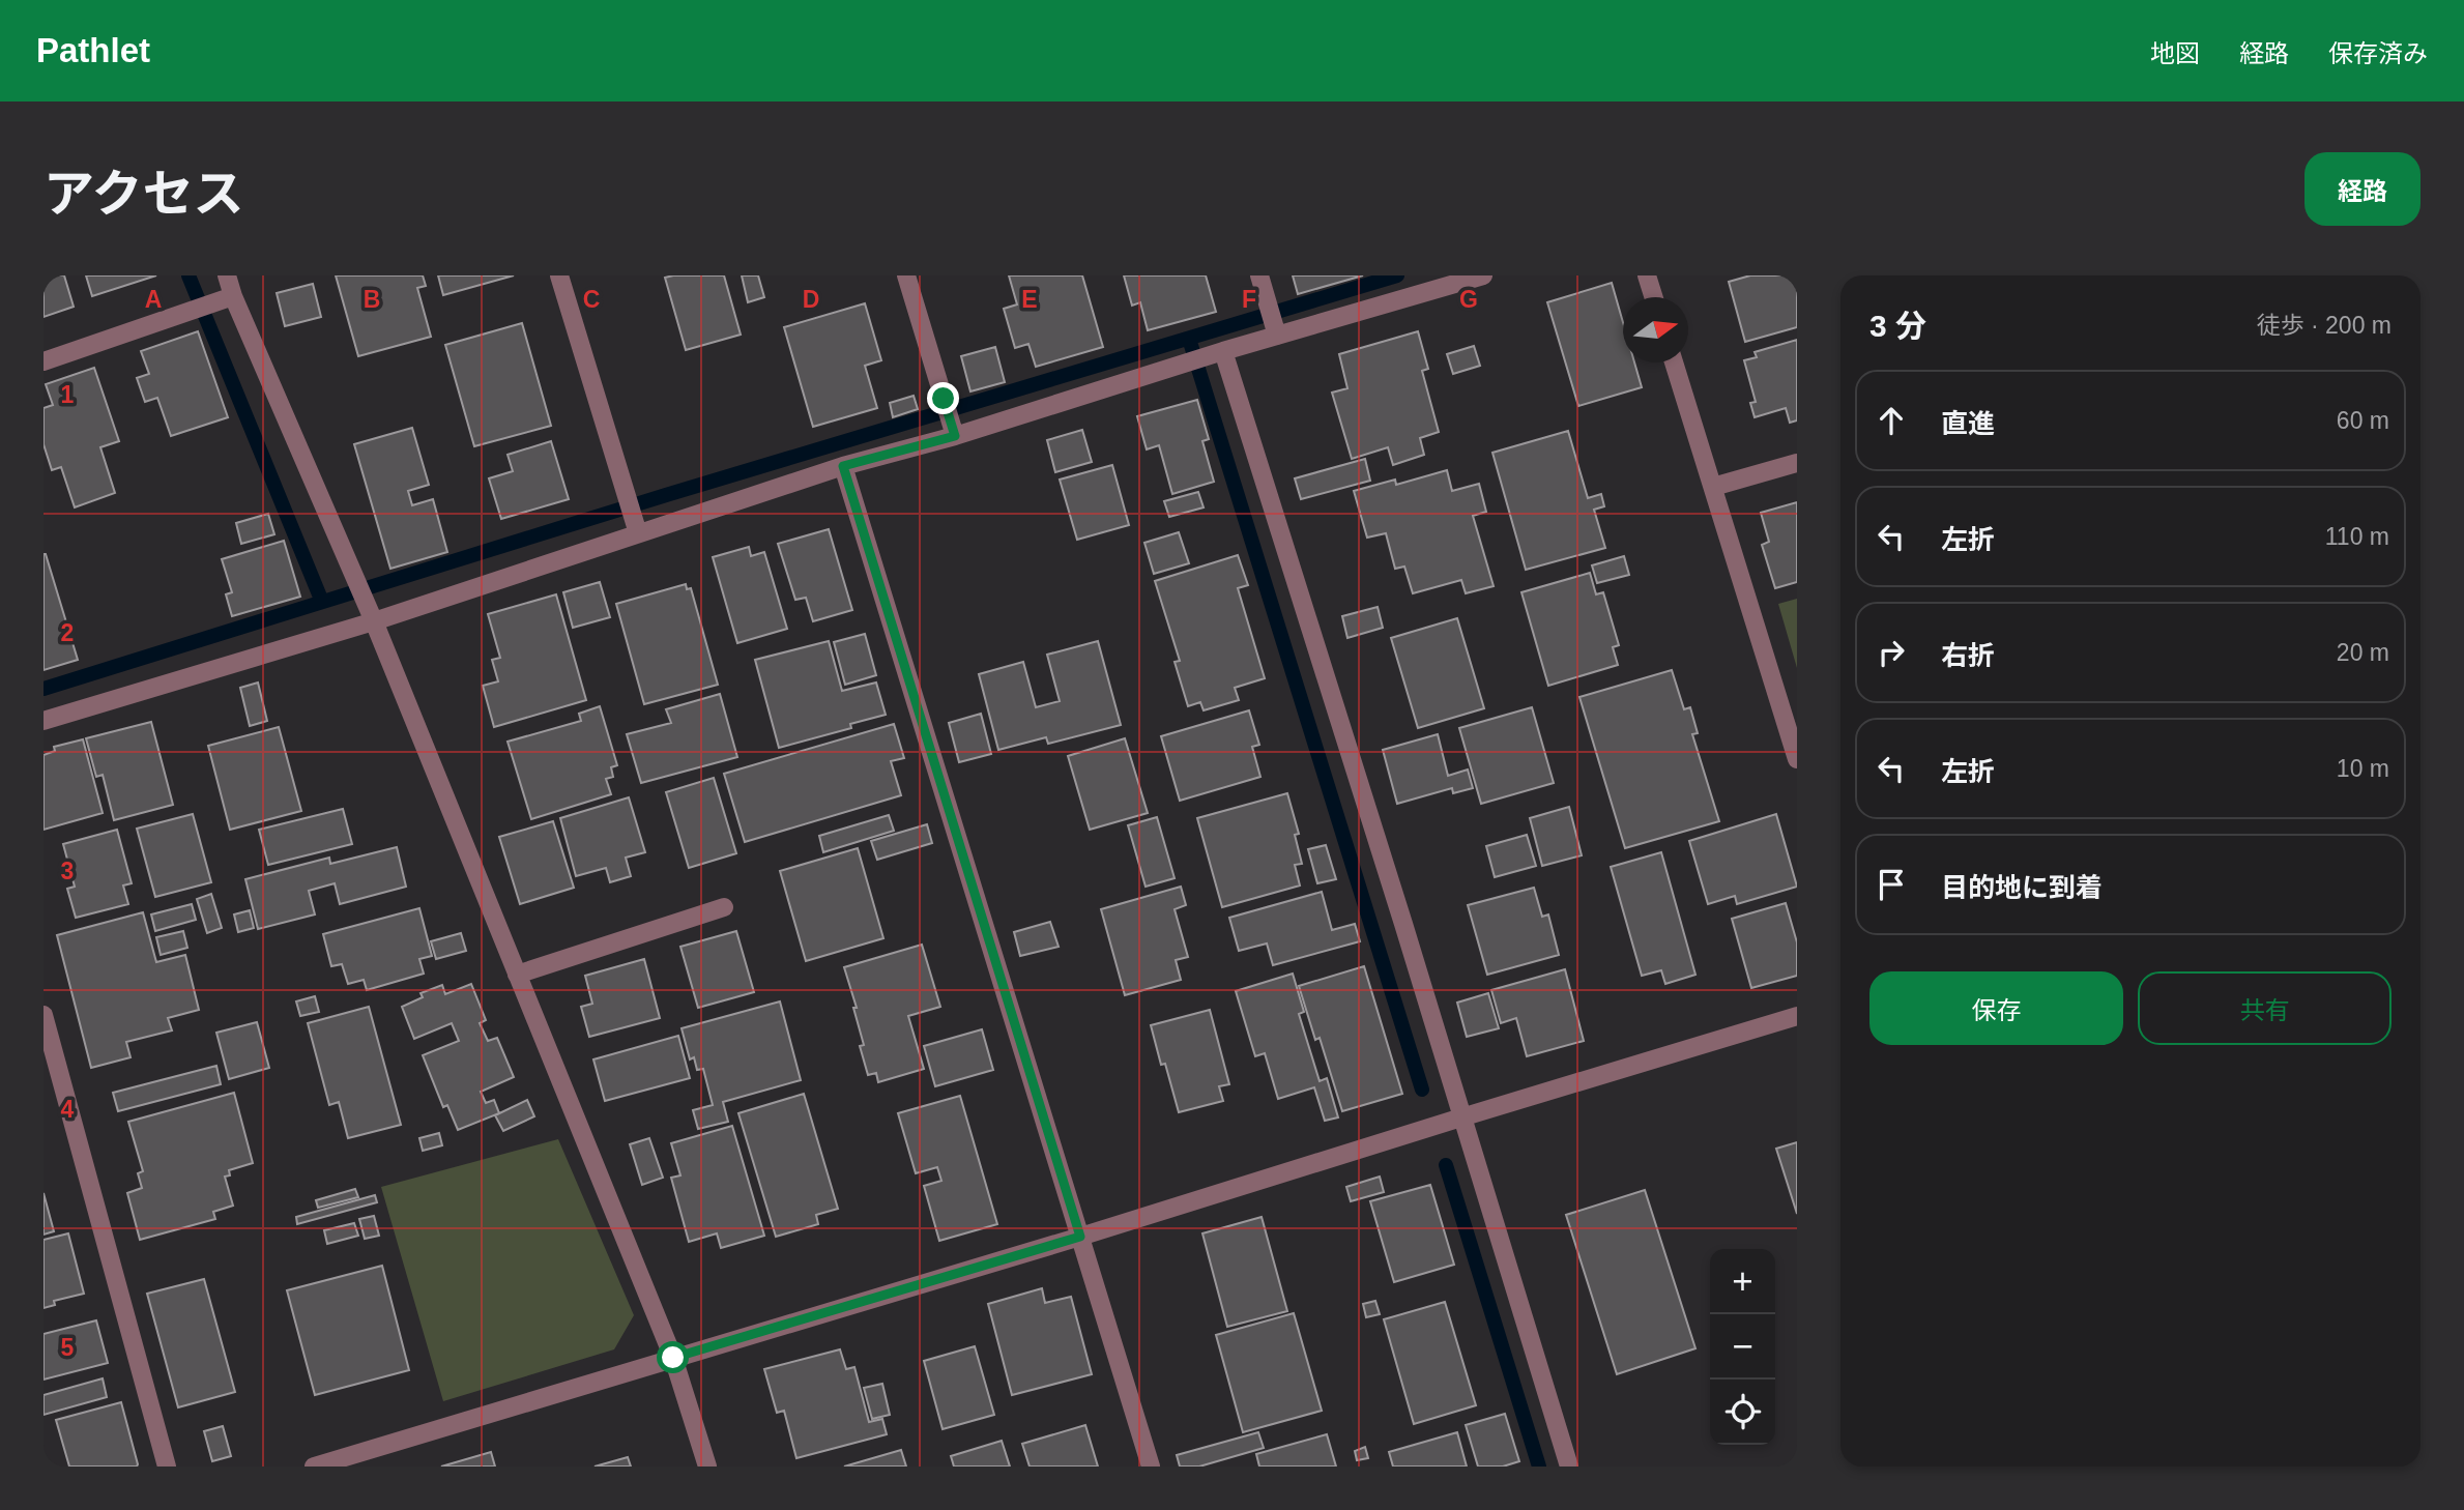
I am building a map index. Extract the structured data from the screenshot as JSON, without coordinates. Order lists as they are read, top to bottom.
{
  "north": "right",
  "page": {
    "header": "Pathlet",
    "nav": ["地図", "経路", "保存済み"],
    "title": "アクセス",
    "buttons": [
      "経路",
      ["保存", "共有"]
    ],
    "heading": ["3 分", "徒歩 · 200 m"],
    "list": [
      ["直進", "60 m"],
      ["左折", "110 m"],
      ["右折", "20 m"],
      ["左折", "10 m"],
      "目的地に到着"
    ],
    "map_buttons": ["+", "−"]
  },
  "grid": {
    "columns": [
      "A",
      "B",
      "C",
      "D",
      "E",
      "F",
      "G"
    ],
    "rows": [
      "1",
      "2",
      "3",
      "4",
      "5"
    ]
  }
}
